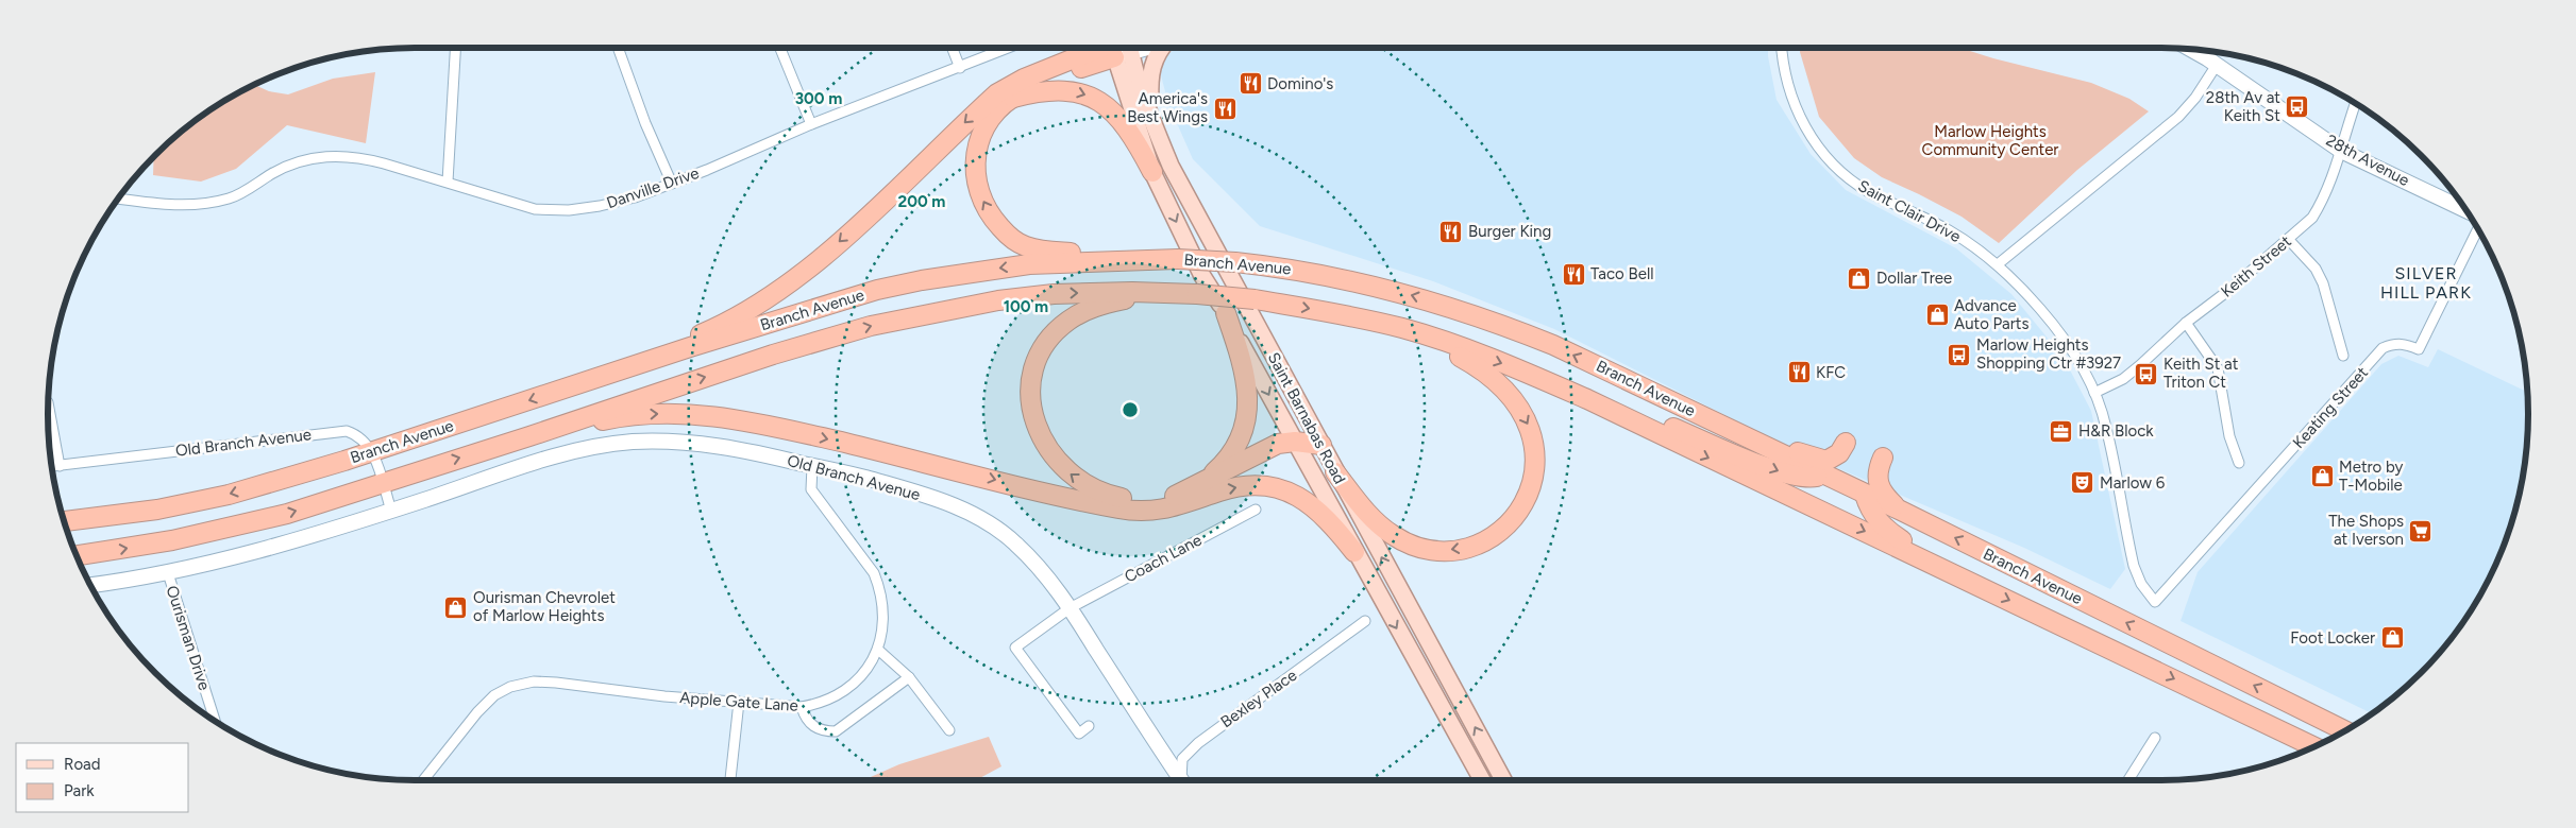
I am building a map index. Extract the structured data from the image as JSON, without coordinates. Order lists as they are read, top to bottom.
{
  "streets": {
    "highway": ["Branch Avenue"],
    "main road": ["Saint Barnabas Road"],
    "street": [
      "28th Avenue",
      "Danville Drive",
      "Saint Clair Drive",
      "Keith Street",
      "Keating Street",
      "Old Branch Avenue",
      "Coach Lane",
      "Ourisman Drive",
      "Bexley Place",
      "Apple Gate Lane"
    ]
  },
  "crossings": [
    ["28th Avenue", "Keith Street"],
    ["Saint Clair Drive", "Keith Street"],
    ["Saint Clair Drive", "Keating Street"],
    ["Branch Avenue", "Old Branch Avenue"],
    ["Old Branch Avenue", "Coach Lane"],
    ["Old Branch Avenue", "Ourisman Drive"],
    ["Old Branch Avenue", "Apple Gate Lane"]
  ],
  "districts": ["SILVER HILL PARK"],
  "parks": ["Marlow Heights Community Center"],
  "places": {
    "restaurant": [
      "Domino's",
      "America's Best Wings",
      "Burger King",
      "Taco Bell",
      "KFC"
    ],
    "bus stop": ["28th Av at Keith St", "Marlow Heights Shopping Ctr #3927", "Keith St at Triton Ct"],
    "shop": [
      "Dollar Tree",
      "Advance Auto Parts",
      "Metro by T-Mobile",
      "Ourisman Chevrolet of Marlow Heights",
      "Foot Locker"
    ],
    "office": ["H&R Block"],
    "theatre": ["Marlow 6"],
    "supermarket": ["The Shops at Iverson"]
  },
  "legend": ["Road", "Park"],
  "rings": ["300 m", "200 m", "100 m"]
}
